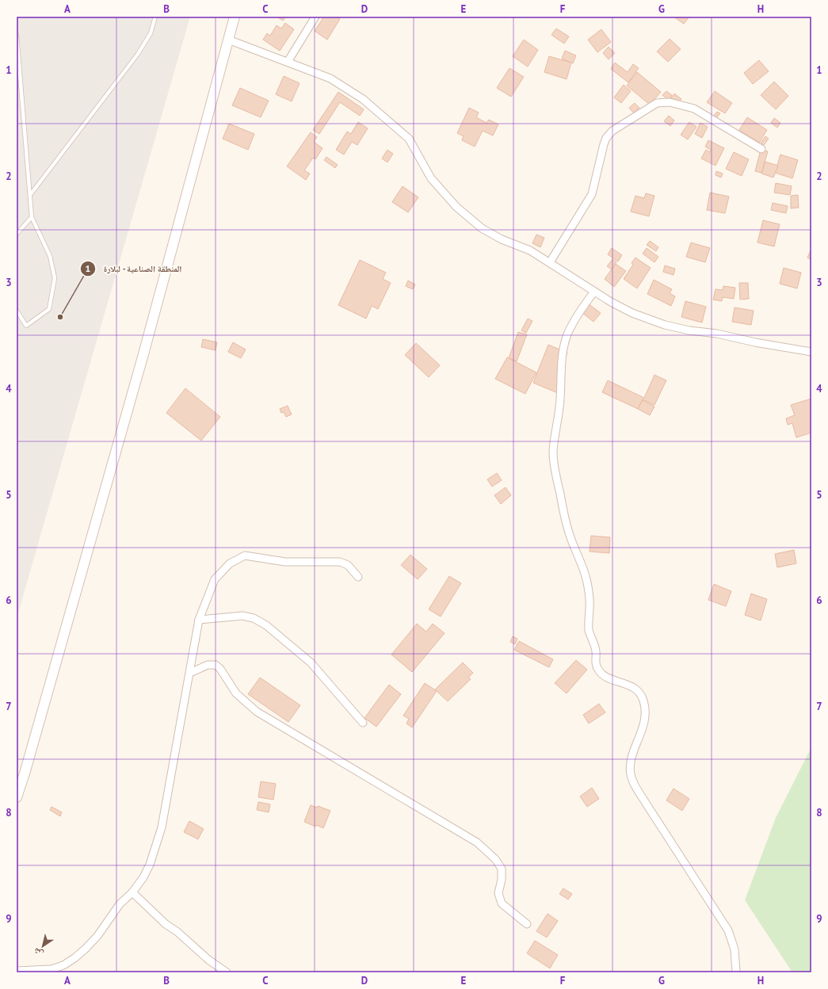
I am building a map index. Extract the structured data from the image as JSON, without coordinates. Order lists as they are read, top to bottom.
{
  "places": ["المنطقة الصناعية - لبلارة"],
  "north": "bottom left",
  "grid": {
    "columns": [
      "A",
      "B",
      "C",
      "D",
      "E",
      "F",
      "G",
      "H"
    ],
    "rows": [
      "1",
      "2",
      "3",
      "4",
      "5",
      "6",
      "7",
      "8",
      "9"
    ]
  }
}
